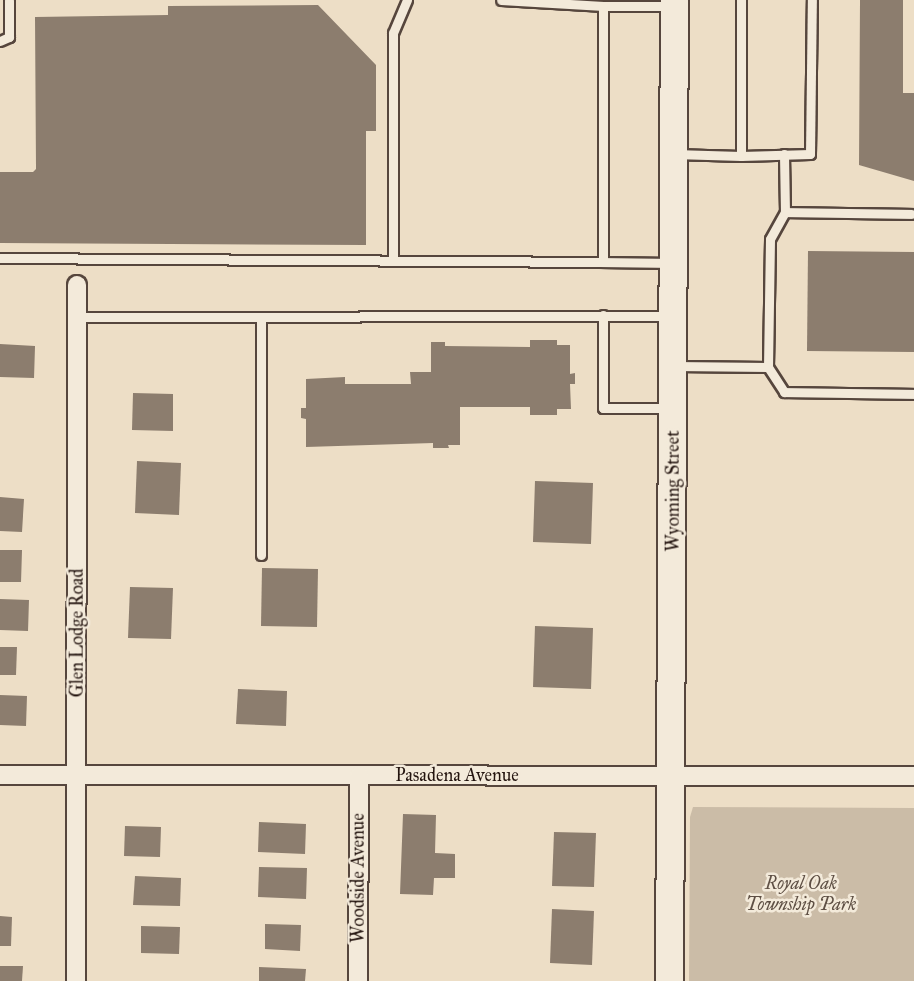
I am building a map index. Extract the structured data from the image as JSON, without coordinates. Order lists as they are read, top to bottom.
{
  "streets": {
    "street": [
      "Wyoming Street",
      "Glen Lodge Road",
      "Pasadena Avenue",
      "Woodside Avenue"
    ]
  },
  "crossings": [
    ["Wyoming Street", "Pasadena Avenue"],
    ["Glen Lodge Road", "Pasadena Avenue"],
    ["Pasadena Avenue", "Woodside Avenue"]
  ],
  "parks": ["Royal Oak Township Park"]
}
